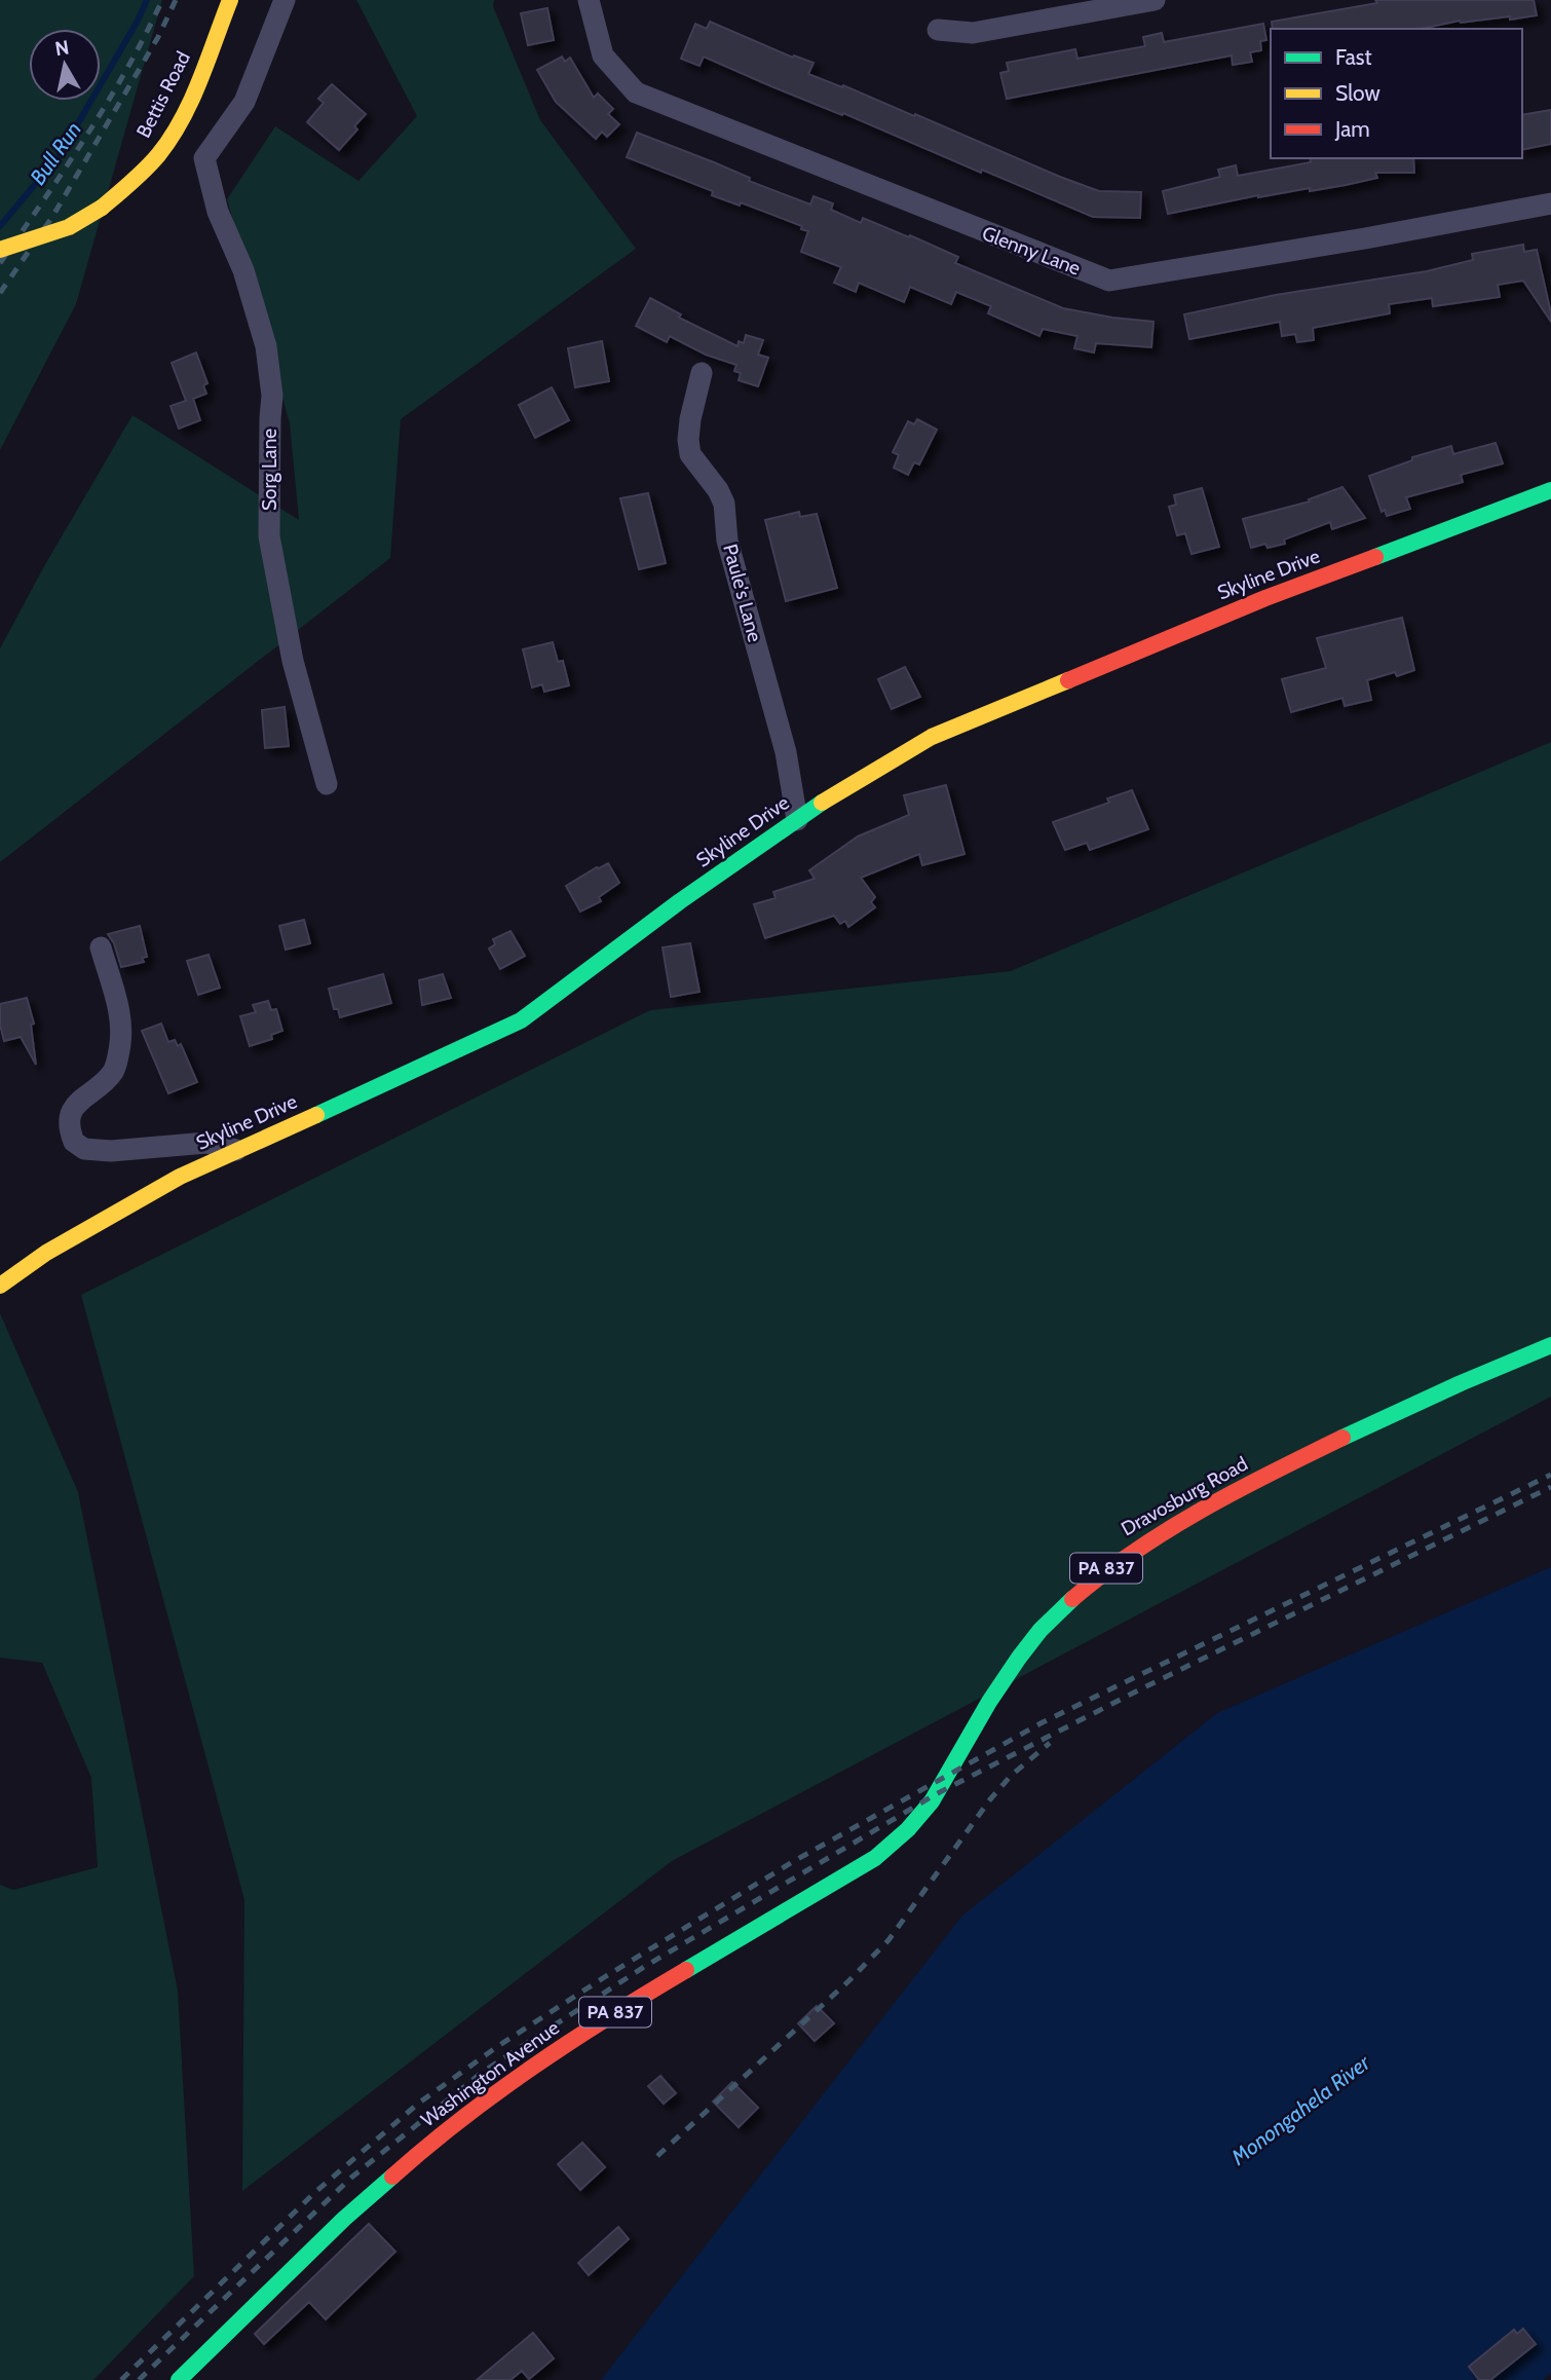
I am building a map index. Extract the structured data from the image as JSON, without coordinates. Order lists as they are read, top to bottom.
{
  "streets": {
    "street": [
      "Bettis Road",
      "Glenny Lane",
      "Sorg Lane",
      "Skyline Drive",
      "Paule's Lane",
      "Dravosburg Road",
      "PA 837",
      "Washington Avenue"
    ]
  },
  "crossings": [
    ["Skyline Drive", "Paule's Lane"],
    ["Dravosburg Road", "Washington Avenue"]
  ],
  "water": ["Bull Run", "Monongahela River"],
  "legend": ["Fast", "Slow", "Jam"],
  "north": "top"
}
